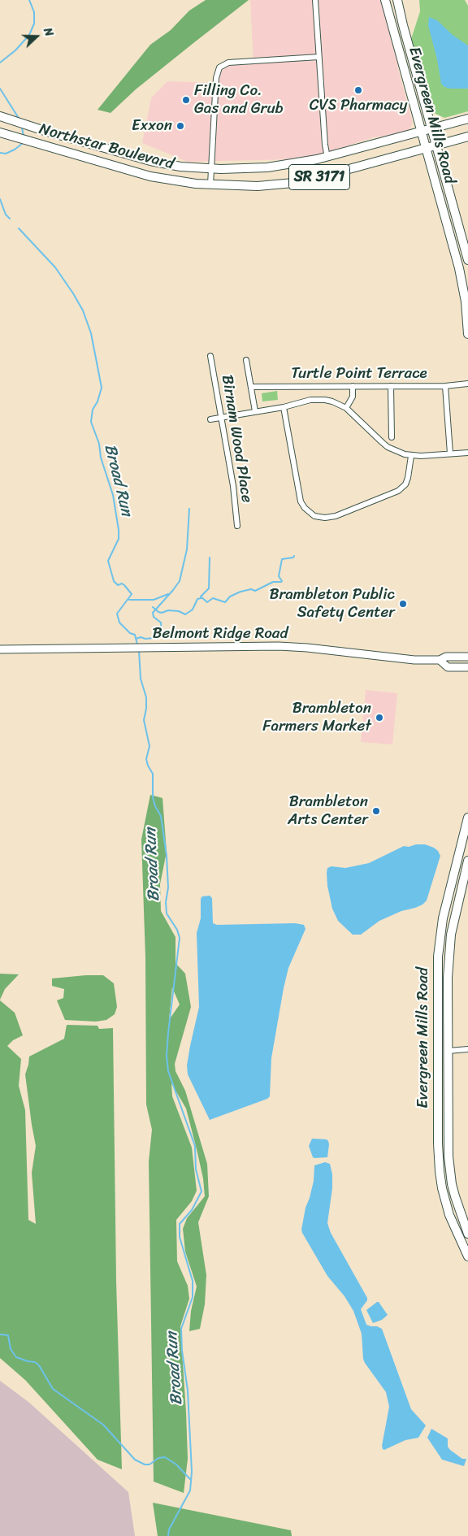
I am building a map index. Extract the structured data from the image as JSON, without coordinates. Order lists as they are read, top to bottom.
{
  "streets": {
    "main road": ["Evergreen Mills Road", "Northstar Boulevard", "SR 3171"],
    "street": ["Turtle Point Terrace", "Birnam Wood Place", "Belmont Ridge Road"]
  },
  "crossings": [
    ["Evergreen Mills Road", "Northstar Boulevard"]
  ],
  "water": ["Broad Run"],
  "places": [
    "CVS Pharmacy",
    "Filling Co. Gas and Grub",
    "Exxon",
    "Brambleton Public Safety Center",
    "Brambleton Farmers Market",
    "Brambleton Arts Center"
  ],
  "north": "right"
}
